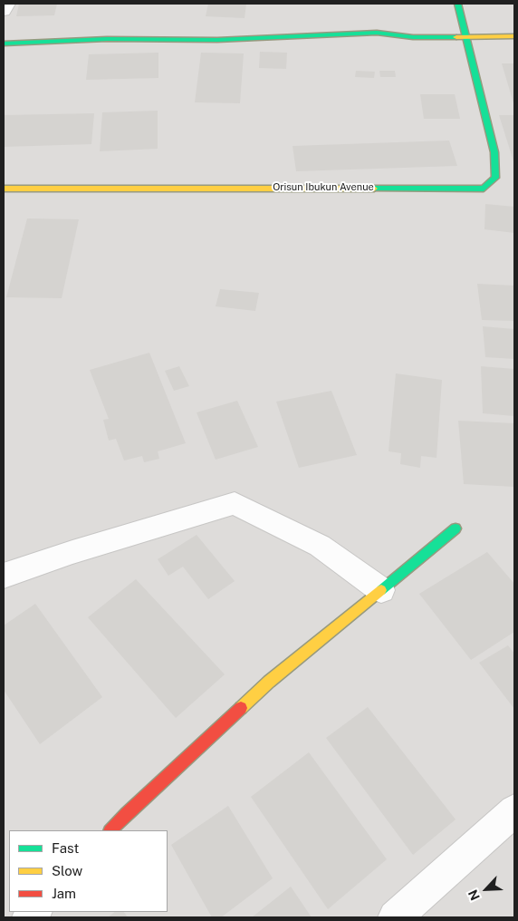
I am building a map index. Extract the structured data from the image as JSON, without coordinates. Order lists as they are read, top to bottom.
{
  "streets": {
    "street": ["Orisun Ibukun Avenue"]
  },
  "legend": ["Fast", "Slow", "Jam"],
  "north": "bottom left"
}
